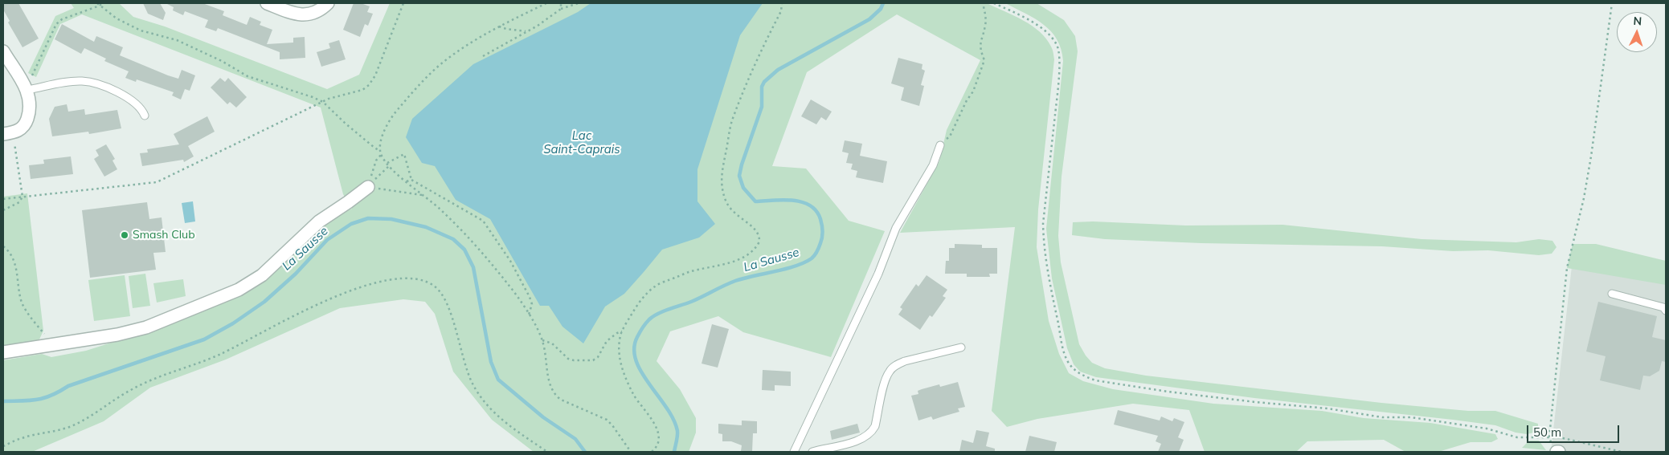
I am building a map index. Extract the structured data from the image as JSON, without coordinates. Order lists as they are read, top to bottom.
{
  "water": ["Lac Saint-Caprais", "La Sausse"],
  "places": ["Smash Club"],
  "scale_bar": "50 m",
  "north": "top"
}
